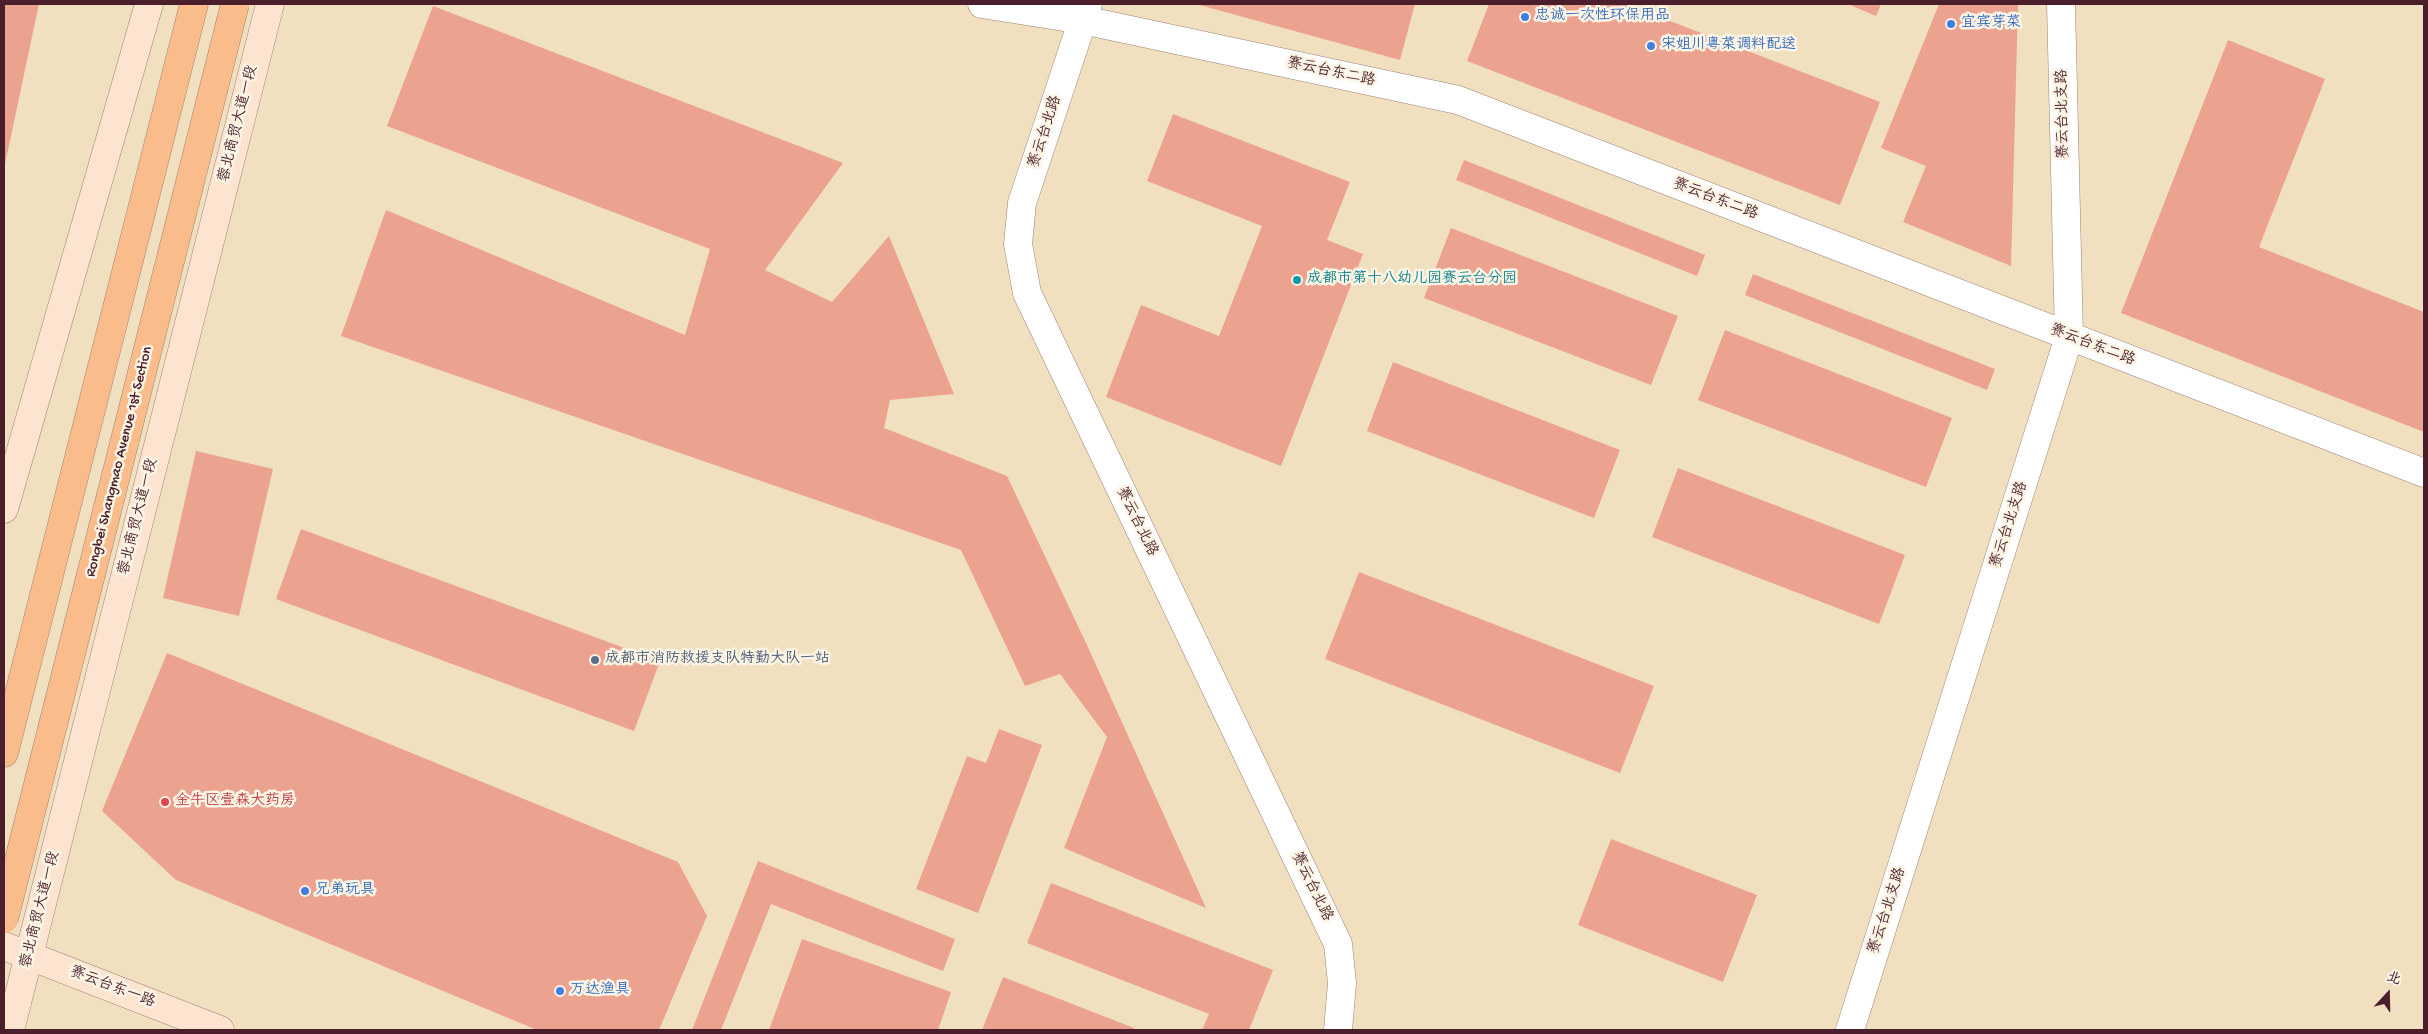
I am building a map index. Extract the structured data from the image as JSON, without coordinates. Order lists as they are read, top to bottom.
{
  "streets": {
    "highway": ["Rongbei Shangmao Avenue 1st Section"],
    "main road": ["蓉北商贸大道一段", "赛云台东一路"],
    "street": ["赛云台东二路", "赛云台北支路", "赛云台北路"]
  },
  "crossings": [
    ["赛云台东二路", "赛云台北支路"],
    ["赛云台东二路", "赛云台北路"],
    ["蓉北商贸大道一段", "赛云台东一路"]
  ],
  "places": [
    "忠诚一次性环保用品",
    "宜宾芽菜",
    "宋姐川粤菜调料配送",
    "成都市第十八幼儿园赛云台分园",
    "成都市消防救援支队特勤大队一站",
    "金牛区壹森大药房",
    "兄弟玩具",
    "万达渔具"
  ],
  "north": "top"
}
